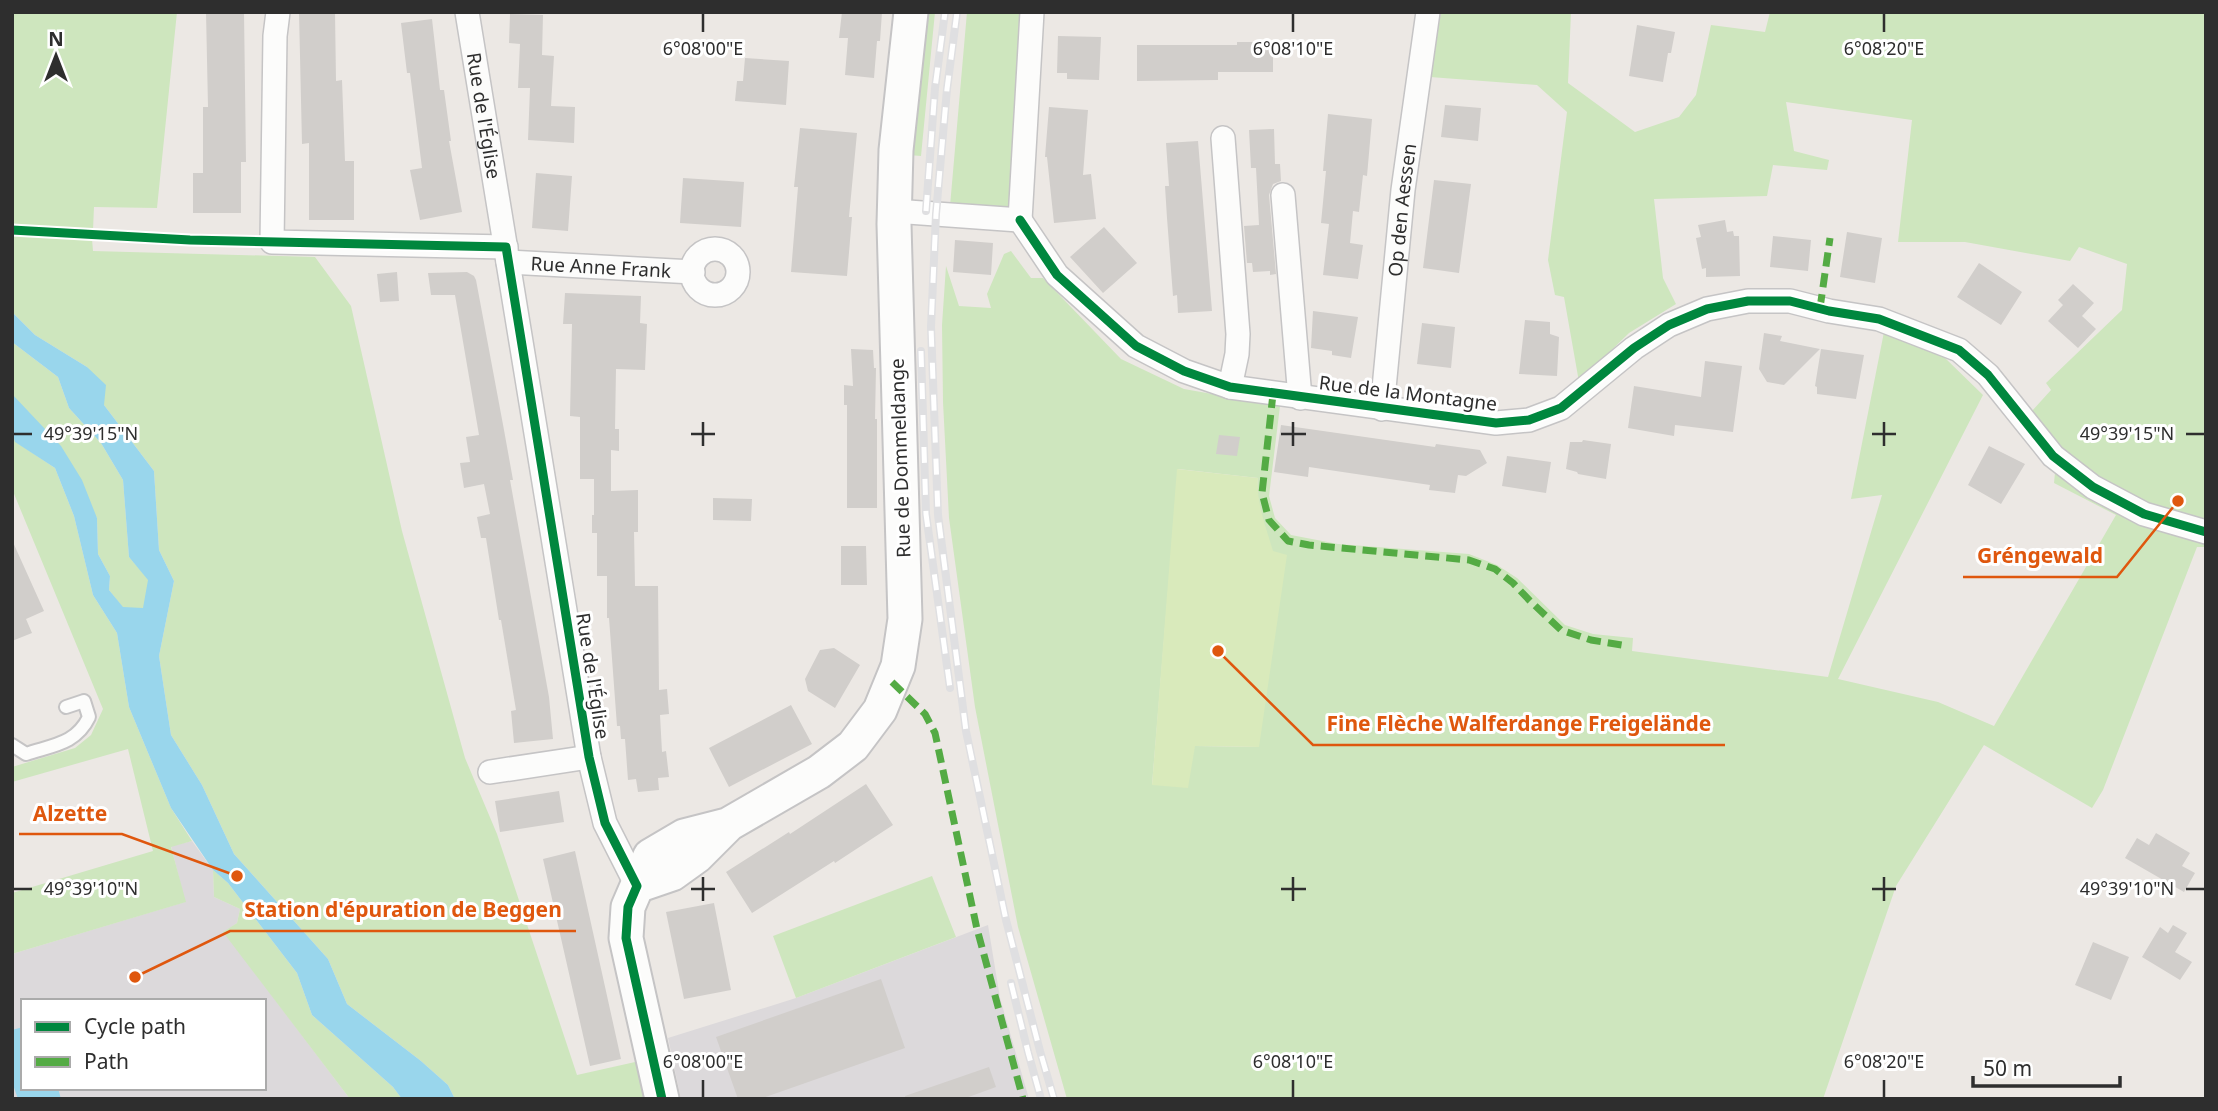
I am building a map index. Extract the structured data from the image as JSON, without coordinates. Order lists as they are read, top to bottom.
{
  "streets": {
    "main road": ["Rue de Dommeldange"],
    "street": [
      "Rue de l'Église",
      "Op den Aessen",
      "Rue Anne Frank",
      "Rue de la Montagne"
    ]
  },
  "crossings": [
    ["Rue de l'Église", "Rue Anne Frank"],
    ["Rue de l'Église", "Rue de Dommeldange"],
    ["Op den Aessen", "Rue de la Montagne"]
  ],
  "places": [
    "Gréngewald",
    "Fine Flèche Walferdange Freigelände",
    "Alzette",
    "Station d'épuration de Beggen"
  ],
  "legend": ["Cycle path", "Path"],
  "scale_bar": "50 m",
  "north": "top",
  "coordinates": [
    "6°08'00\"E",
    "6°08'10\"E",
    "6°08'20\"E",
    "49°39'15\"N",
    "49°39'10\"N"
  ]
}
